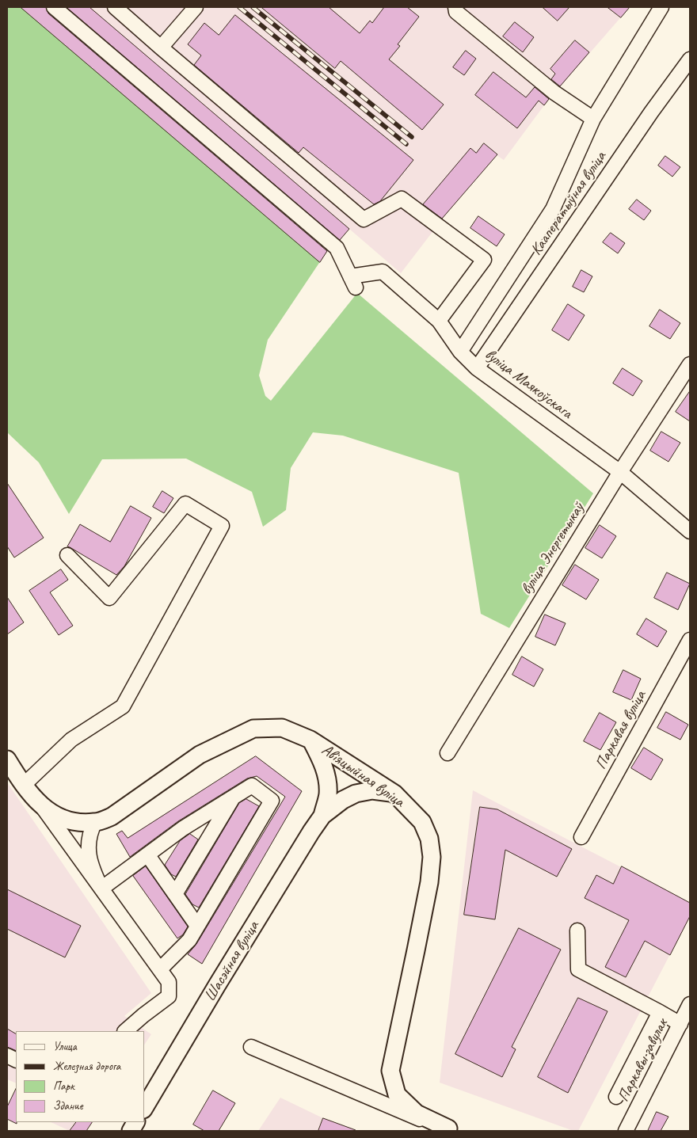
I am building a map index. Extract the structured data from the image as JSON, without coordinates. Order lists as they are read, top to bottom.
{
  "streets": {
    "main road": ["Авіяцыйная вуліца", "Шасэйная вуліца"],
    "street": [
      "Кааператыўная вуліца",
      "вуліца Маякоўскага",
      "вуліца Энергетыкаў",
      "Паркавая вуліца",
      "Паркавы завулак"
    ]
  },
  "crossings": [
    ["Кааператыўная вуліца", "вуліца Маякоўскага"],
    ["вуліца Маякоўскага", "вуліца Энергетыкаў"]
  ],
  "legend": [
    "Улица",
    "Железная дорога",
    "Парк",
    "Здание"
  ]
}
